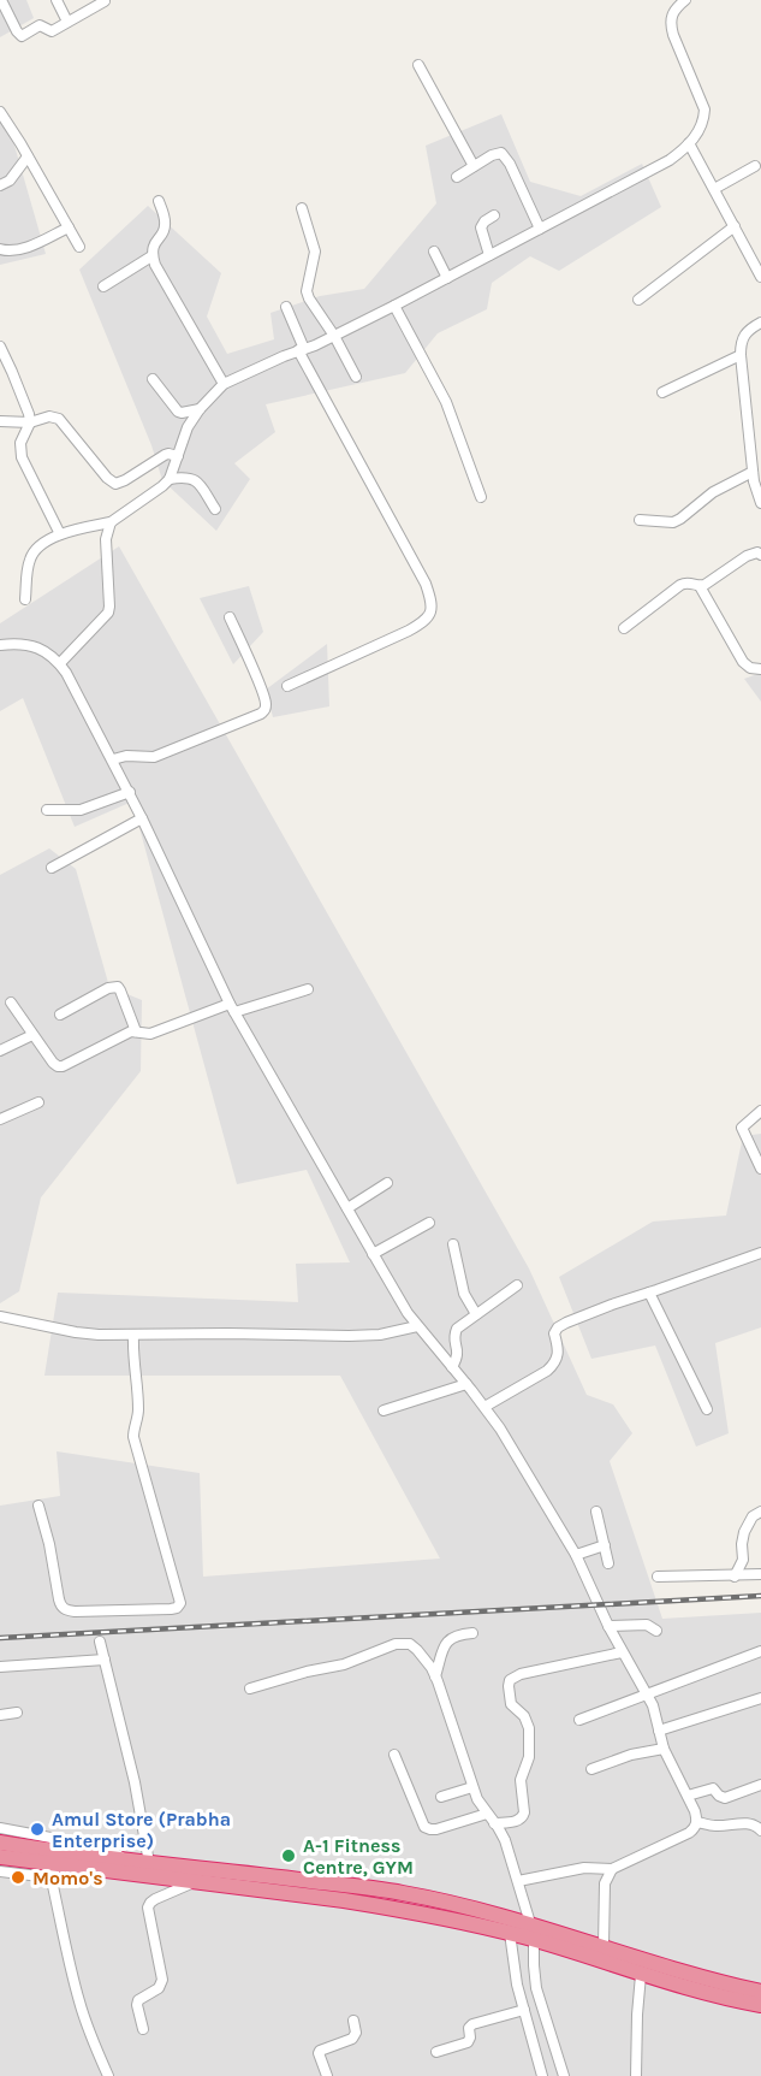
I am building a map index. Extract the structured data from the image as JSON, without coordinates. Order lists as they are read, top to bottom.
{
  "places": ["Amul Store (Prabha Enterprise)", "A-1 Fitness Centre, GYM", "Momo's"]
}
